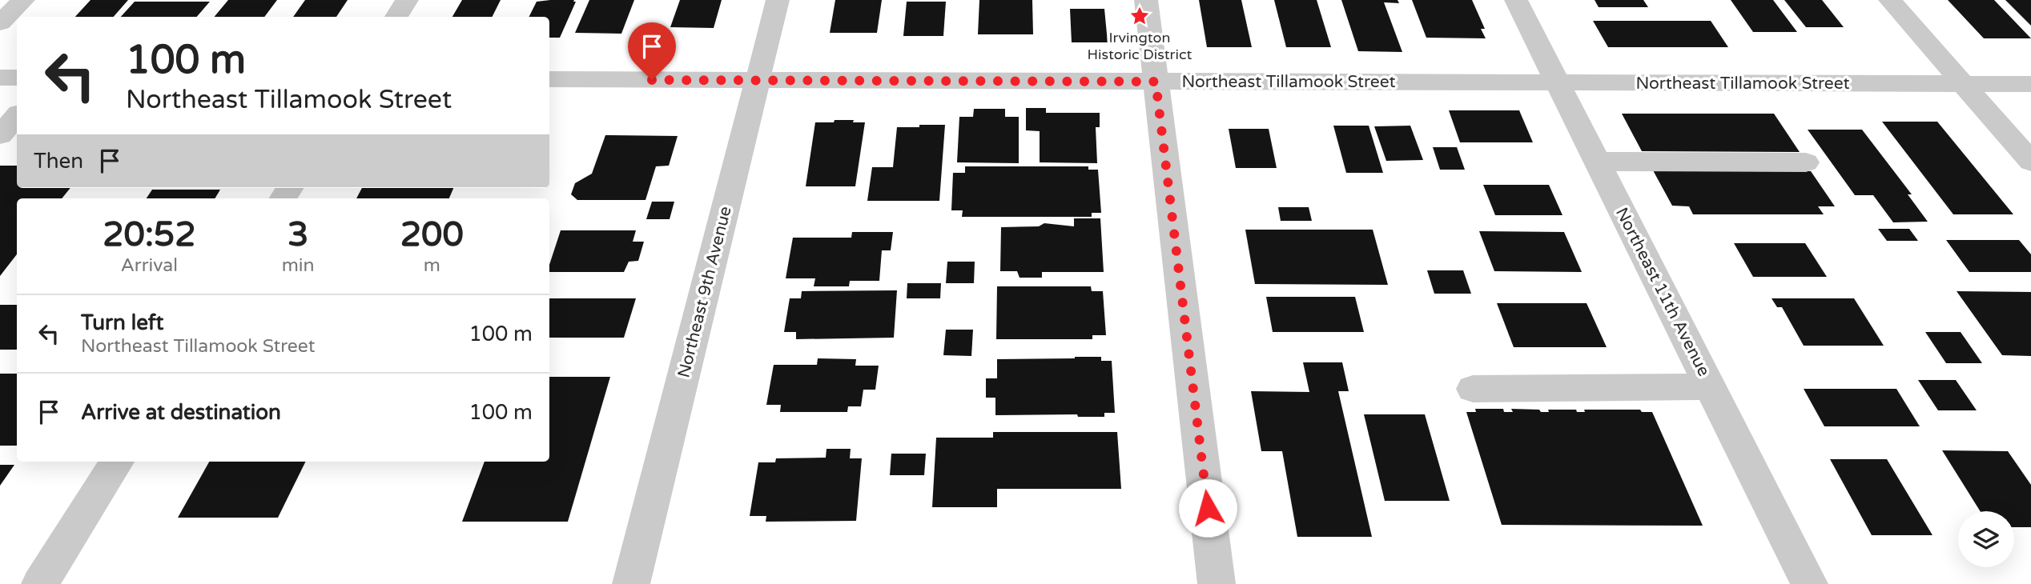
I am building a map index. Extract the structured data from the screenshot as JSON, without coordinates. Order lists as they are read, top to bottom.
{
  "streets": {
    "street": ["Northeast Tillamook Street", "Northeast 9th Avenue", "Northeast 11th Avenue"]
  },
  "crossings": [
    ["Northeast Tillamook Street", "Northeast 9th Avenue"],
    ["Northeast Tillamook Street", "Northeast 11th Avenue"]
  ],
  "places": {
    "place": ["Irvington Historic District"]
  },
  "page": {
    "turn": ["100 m", "Northeast Tillamook Street"],
    "then": "Then",
    "eta": [
      "20:52",
      "Arrival",
      "3",
      "min",
      "200",
      "m"
    ],
    "list": [
      {
        "name": "Turn left",
        "note": "Northeast Tillamook Street",
        "value": "100 m"
      },
      {
        "name": "Arrive at destination",
        "value": "100 m"
      }
    ]
  }
}
